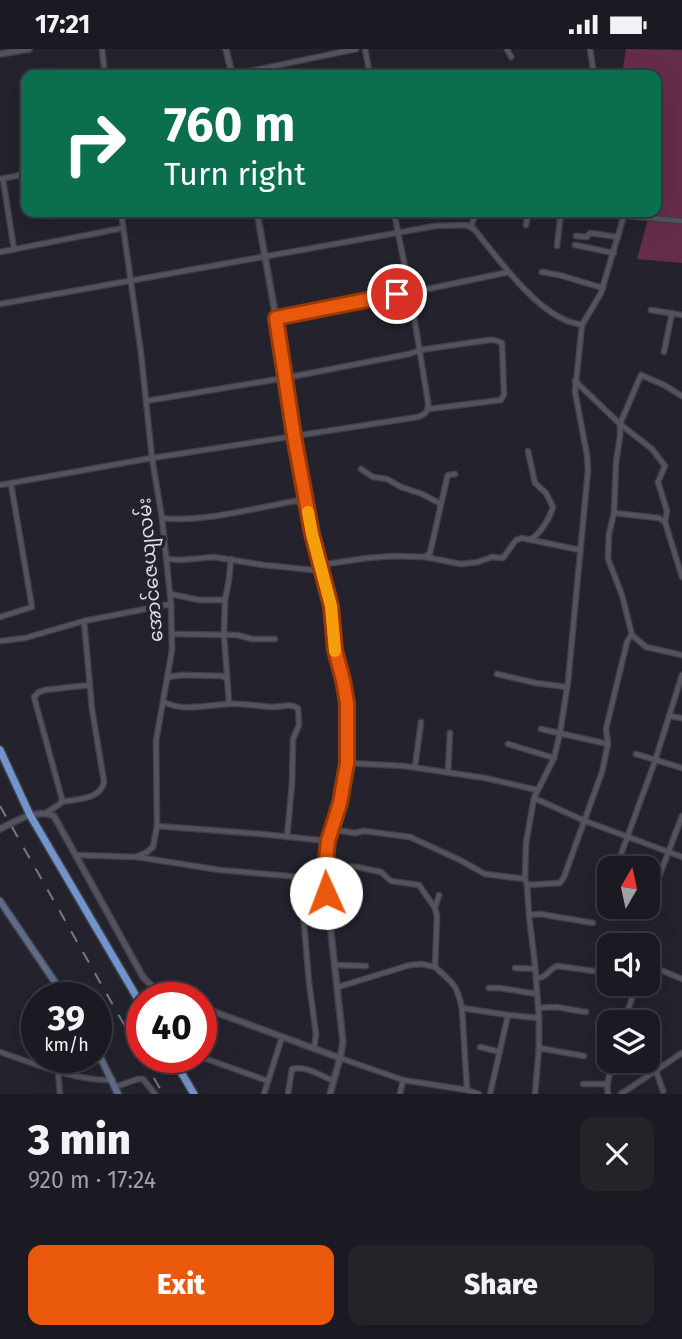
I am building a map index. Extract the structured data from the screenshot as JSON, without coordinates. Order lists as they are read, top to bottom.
{
  "streets": {
    "street": ["အောင်ဇေယျလမ်း"]
  },
  "north": "top",
  "page": {
    "status": "17:21",
    "turn": ["760 m", "Turn right"],
    "speed": "39 km/h",
    "limit": "40",
    "heading": ["3 min", "920 m · 17:24"],
    "buttons": ["Exit", "Share"]
  }
}
